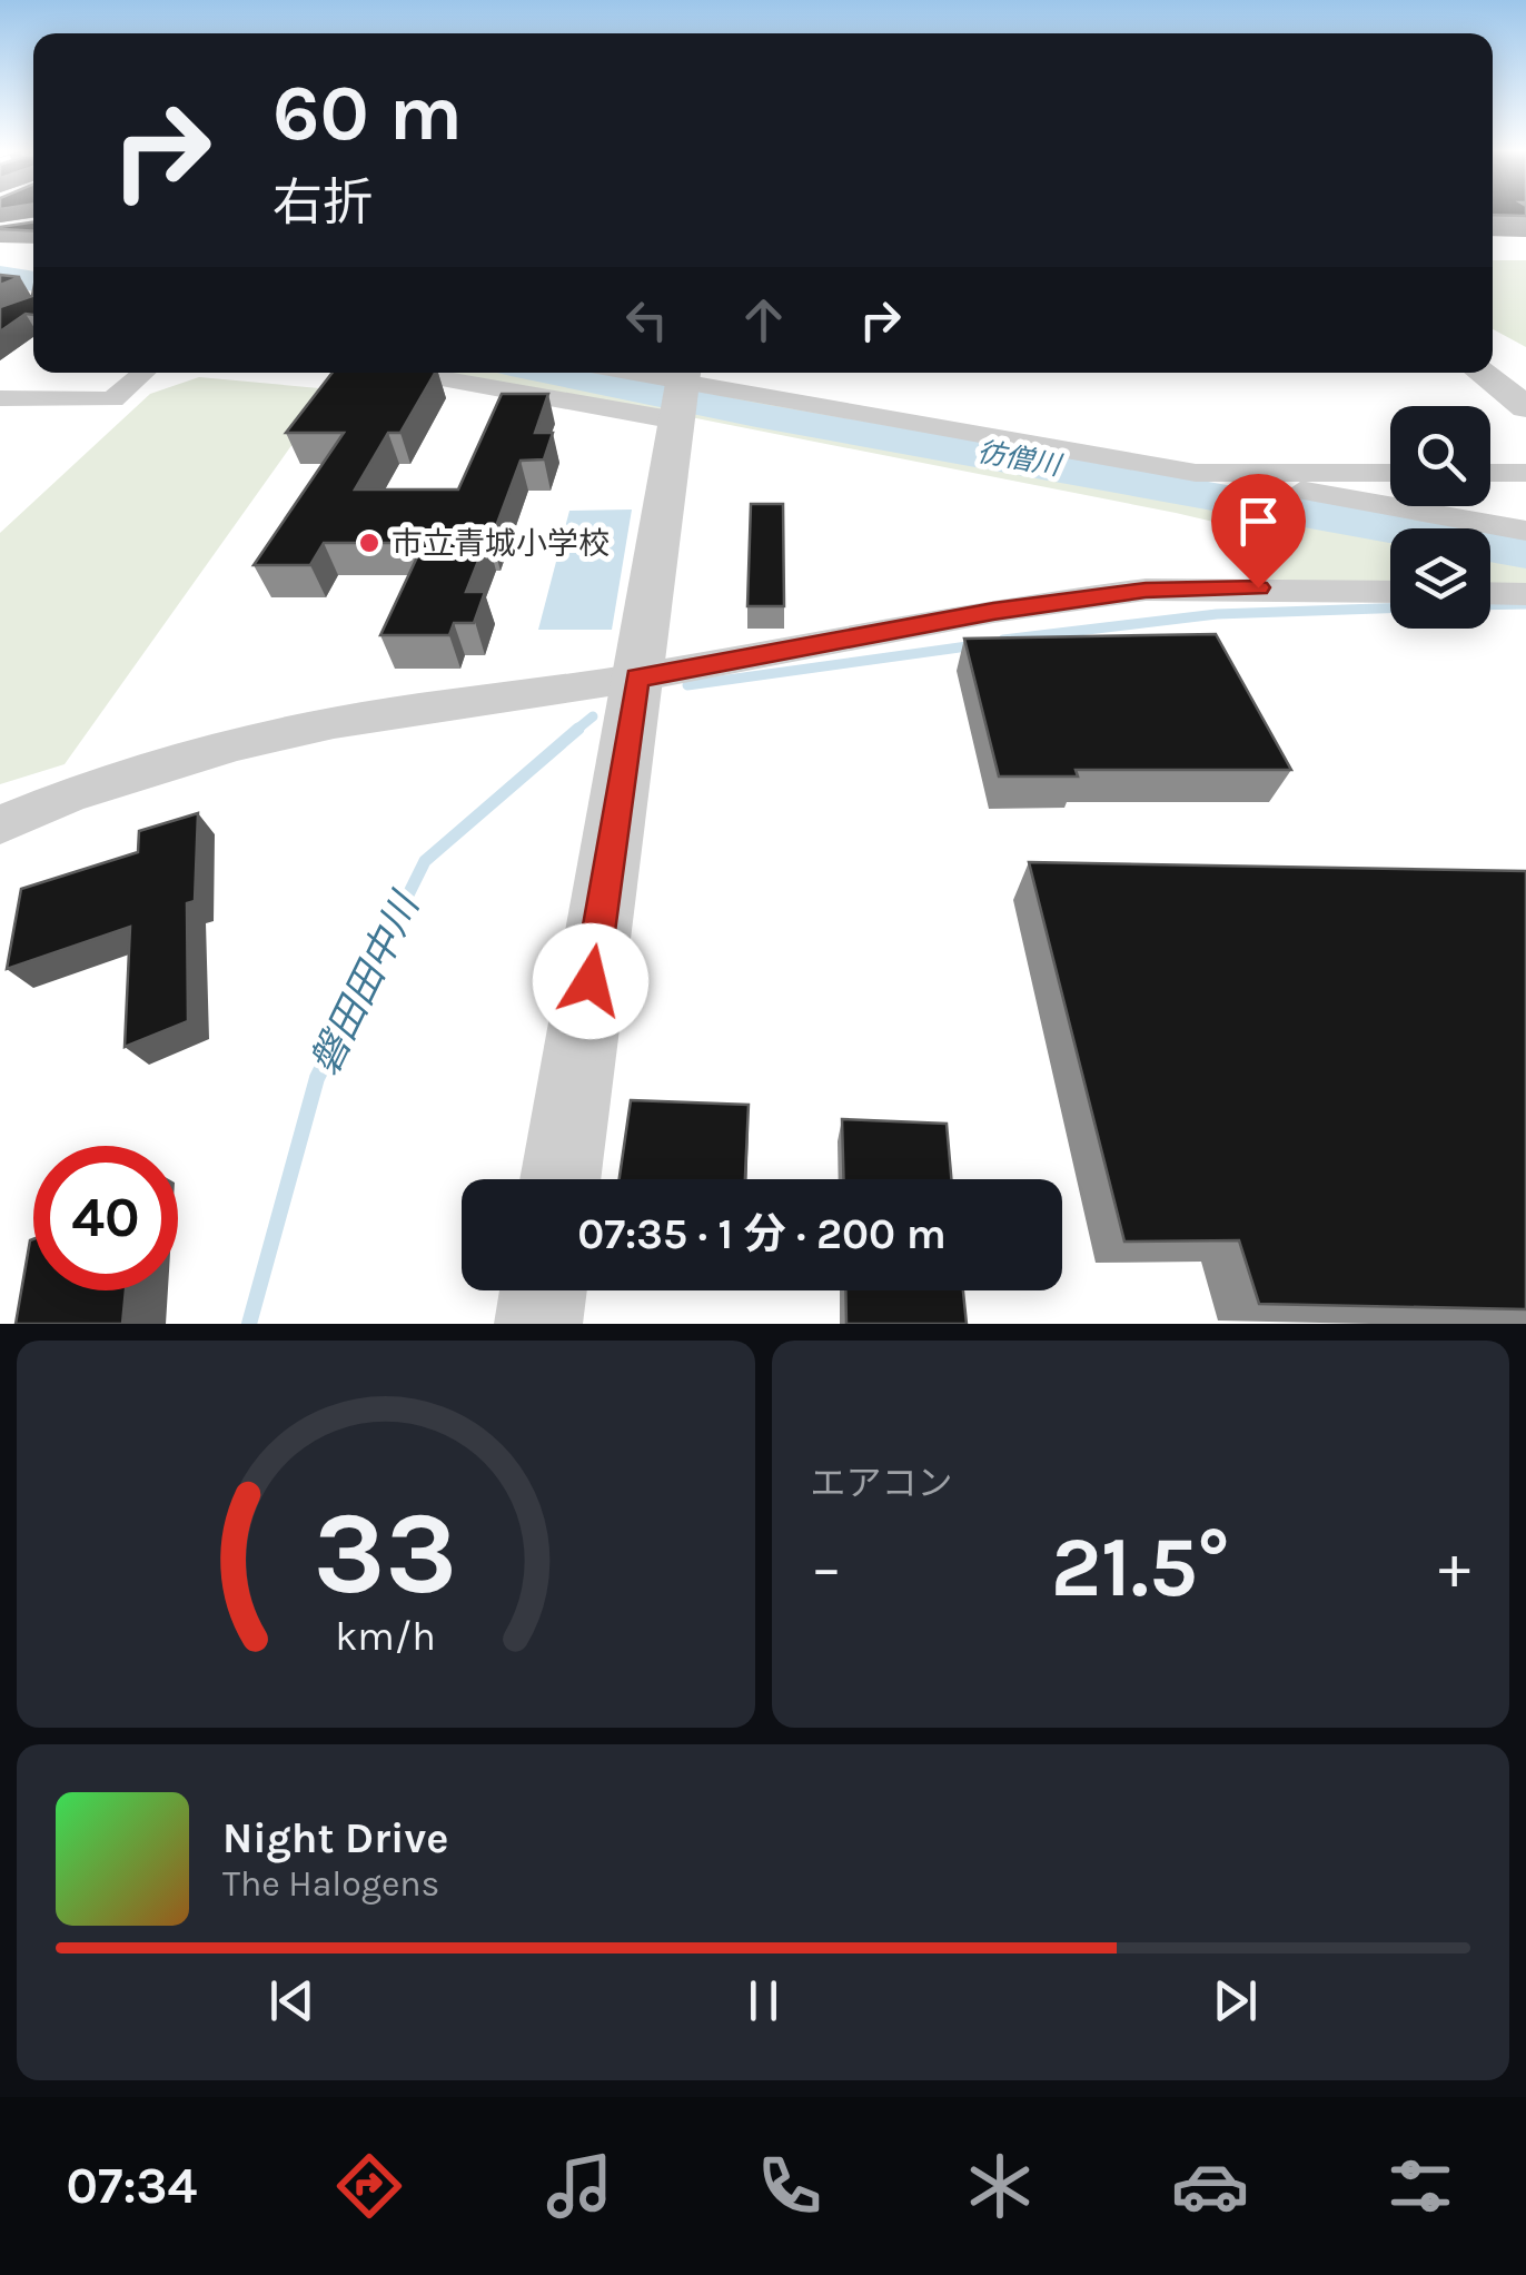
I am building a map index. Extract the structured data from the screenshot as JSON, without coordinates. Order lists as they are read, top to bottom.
{
  "water": ["彷僧川", "磐田田中川"],
  "places": ["市立青城小学校"],
  "page": {
    "turn": ["60 m", "右折"],
    "limit": "40",
    "trip": "07:35 · 1 分 · 200 m",
    "tile": "エアコン",
    "heat": ["−", "21.5°", "+"],
    "song": ["Night Drive", "The Halogens"],
    "tabs": "07:34",
    "gauge": ["33", "km/h"]
  }
}
